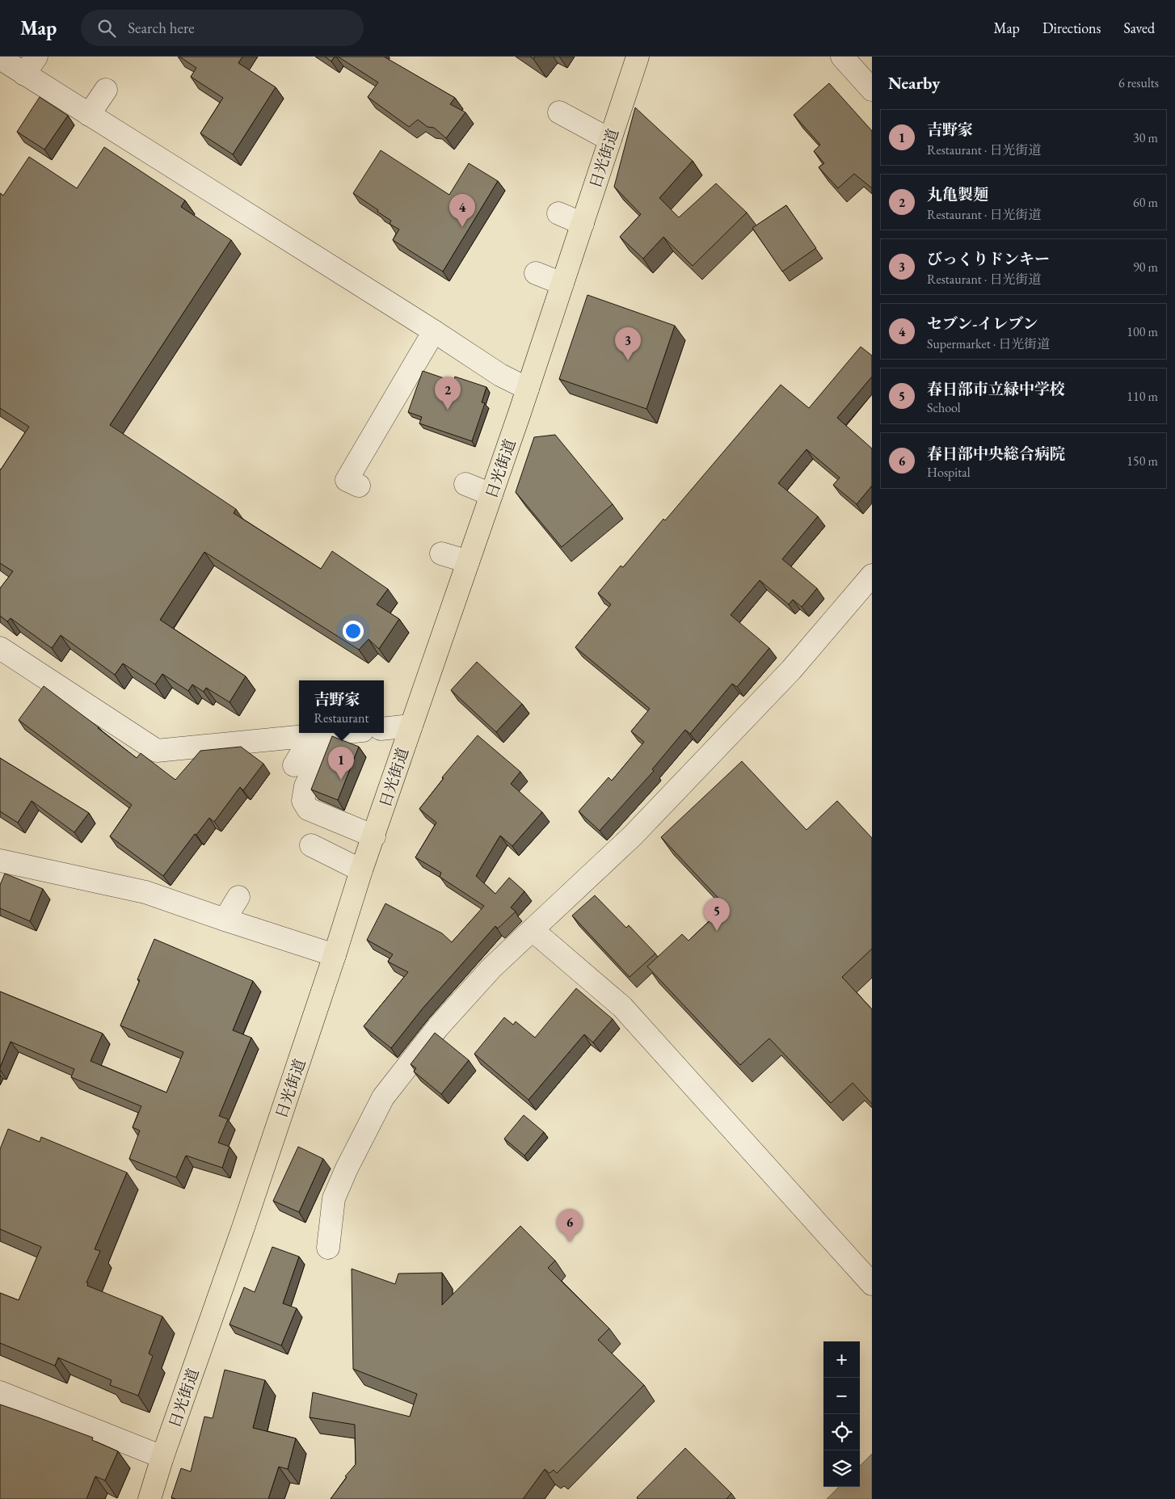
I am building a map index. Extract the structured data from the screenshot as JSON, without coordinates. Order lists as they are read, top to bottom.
{
  "streets": {
    "highway": ["日光街道"]
  },
  "page": {
    "header": "Map",
    "search": "Search here",
    "nav": ["Map", "Directions", "Saved"],
    "heading": ["Nearby", "6 results"],
    "list": [
      {
        "mark": "1",
        "name": "吉野家",
        "note": "Restaurant · 日光街道",
        "value": "30 m"
      },
      {
        "mark": "2",
        "name": "丸亀製麺",
        "note": "Restaurant · 日光街道",
        "value": "60 m"
      },
      {
        "mark": "3",
        "name": "びっくりドンキー",
        "note": "Restaurant · 日光街道",
        "value": "90 m"
      },
      {
        "mark": "4",
        "name": "セブン-イレブン",
        "note": "Supermarket · 日光街道",
        "value": "100 m"
      },
      {
        "mark": "5",
        "name": "春日部市立緑中学校",
        "note": "School",
        "value": "110 m"
      },
      {
        "mark": "6",
        "name": "春日部中央総合病院",
        "note": "Hospital",
        "value": "150 m"
      }
    ],
    "pins": [
      "4",
      "3",
      "2",
      "1",
      "5",
      "6"
    ],
    "popup": ["吉野家", "Restaurant"],
    "map_buttons": ["+", "−"]
  }
}
